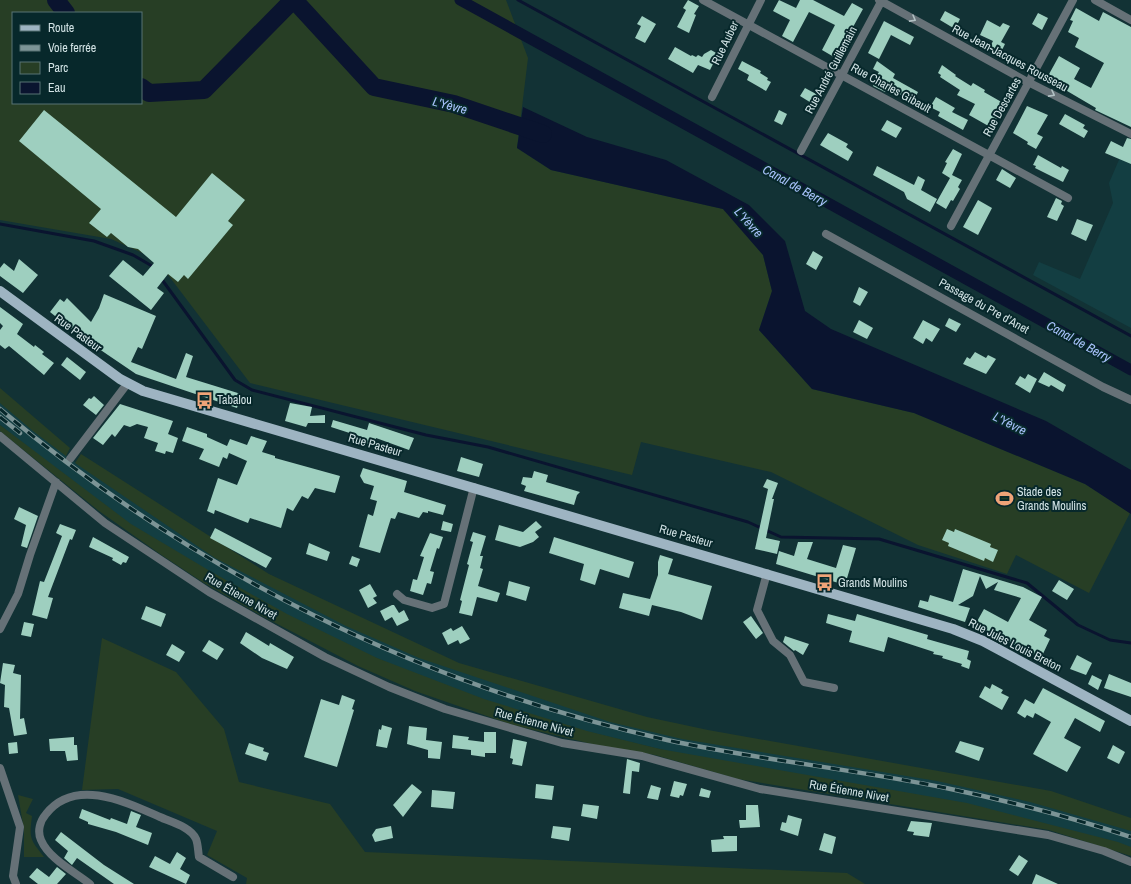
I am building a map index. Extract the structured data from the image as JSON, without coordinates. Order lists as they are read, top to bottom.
{
  "streets": {
    "main road": ["Rue Pasteur", "Rue Jules Louis Breton"],
    "street": [
      "Rue Auber",
      "Rue Jean-Jacques Rousseau",
      "Rue André Guillemain",
      "Rue Charles Gibault",
      "Rue Descartes",
      "Passage du Pre d’Anet",
      "Rue Étienne Nivet"
    ]
  },
  "crossings": [
    ["Rue Auber", "Rue Charles Gibault"],
    ["Rue Jean-Jacques Rousseau", "Rue André Guillemain"],
    ["Rue Jean-Jacques Rousseau", "Rue Descartes"],
    ["Rue André Guillemain", "Rue Charles Gibault"],
    ["Rue Charles Gibault", "Rue Descartes"],
    ["Rue Pasteur", "Rue Jules Louis Breton"]
  ],
  "one_way": ["Rue Jean-Jacques Rousseau"],
  "water": ["L'Yèvre", "Canal de Berry"],
  "places": {
    "bus stop": ["Tabalou", "Grands Moulins"],
    "sports": ["Stade des Grands Moulins"]
  },
  "legend": [
    "Route",
    "Voie ferrée",
    "Parc",
    "Eau"
  ]
}
